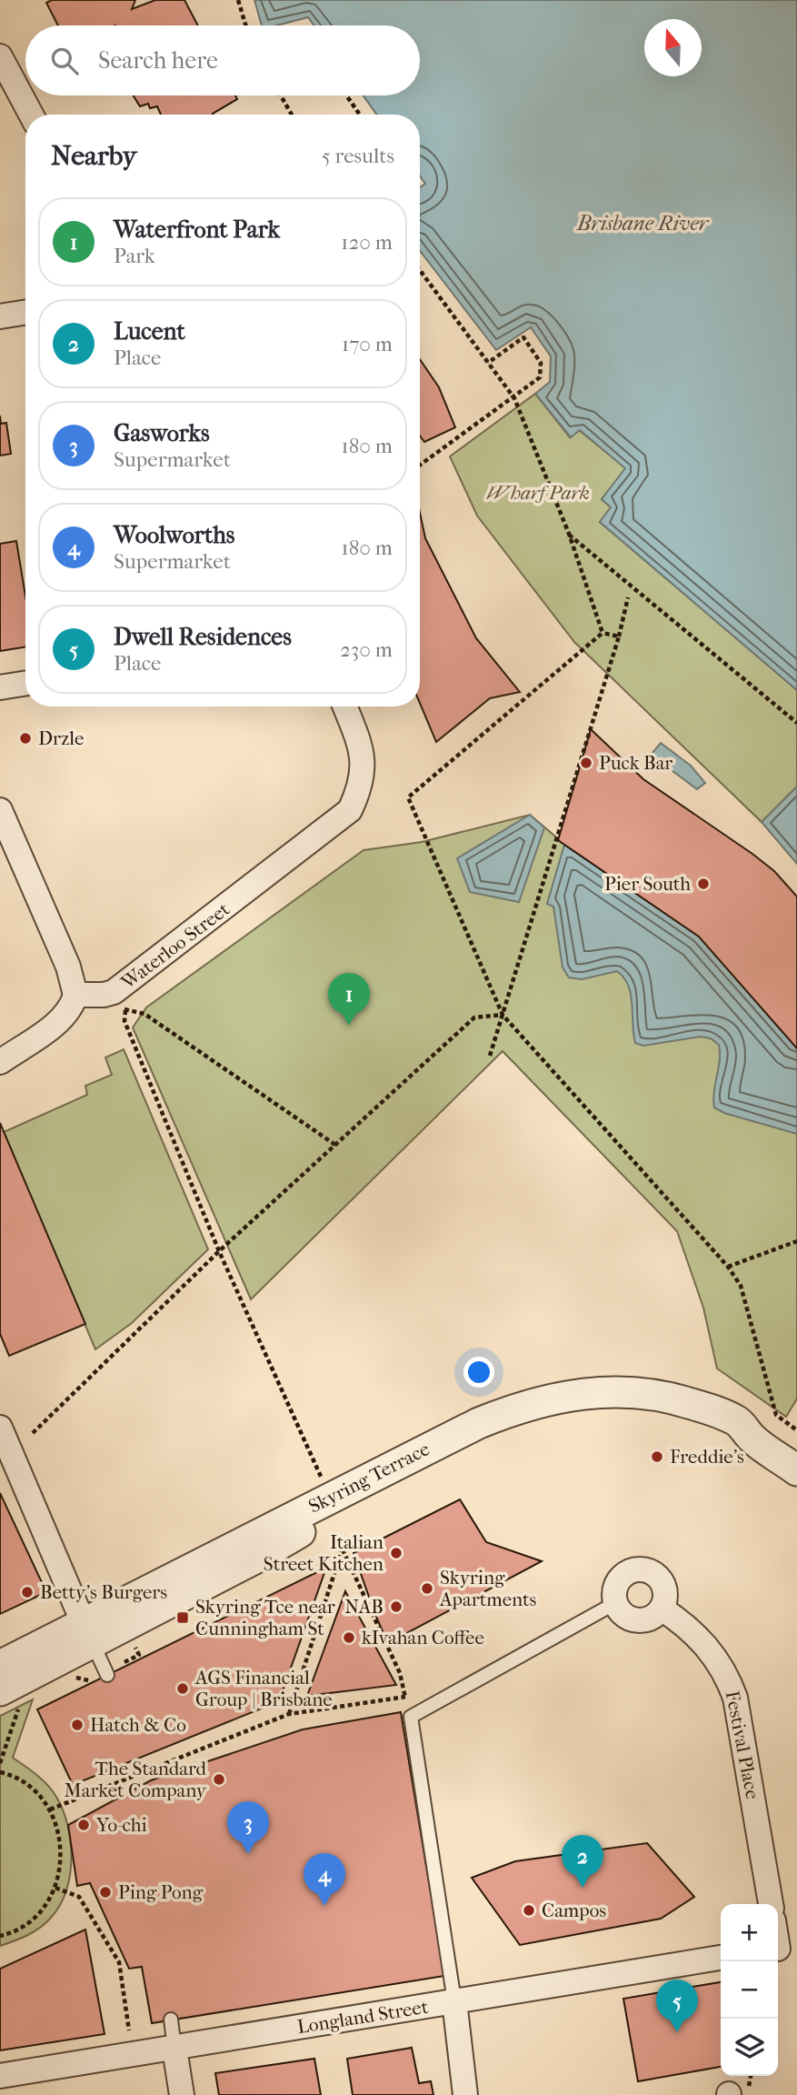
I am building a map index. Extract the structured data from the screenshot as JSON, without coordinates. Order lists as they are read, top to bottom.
{
  "streets": {
    "street": [
      "Waterloo Street",
      "Skyring Terrace",
      "Festival Place",
      "Longland Street"
    ]
  },
  "water": ["Brisbane River"],
  "parks": ["Wharf Park"],
  "places": {
    "other": [
      "Drzle",
      "Puck Bar",
      "Pier South",
      "Freddie's",
      "Italian Street Kitchen",
      "Skyring Apartments",
      "Betty's Burgers",
      "NAB",
      "kIvahan Coffee",
      "AGS Financial Group | Brisbane",
      "Hatch & Co",
      "The Standard Market Company",
      "Yo-chi",
      "Ping Pong",
      "Campos"
    ],
    "transit": ["Skyring Tce near Cunningham St"]
  },
  "north": "top",
  "page": {
    "search": "Search here",
    "heading": ["Nearby", "5 results"],
    "list": [
      {
        "mark": "1",
        "name": "Waterfront Park",
        "note": "Park",
        "value": "120 m"
      },
      {
        "mark": "2",
        "name": "Lucent",
        "note": "Place",
        "value": "170 m"
      },
      {
        "mark": "3",
        "name": "Gasworks",
        "note": "Supermarket",
        "value": "180 m"
      },
      {
        "mark": "4",
        "name": "Woolworths",
        "note": "Supermarket",
        "value": "180 m"
      },
      {
        "mark": "5",
        "name": "Dwell Residences",
        "note": "Place",
        "value": "230 m"
      }
    ],
    "pins": [
      "1",
      "3",
      "2",
      "4",
      "5"
    ],
    "map_buttons": ["+", "−"]
  }
}
